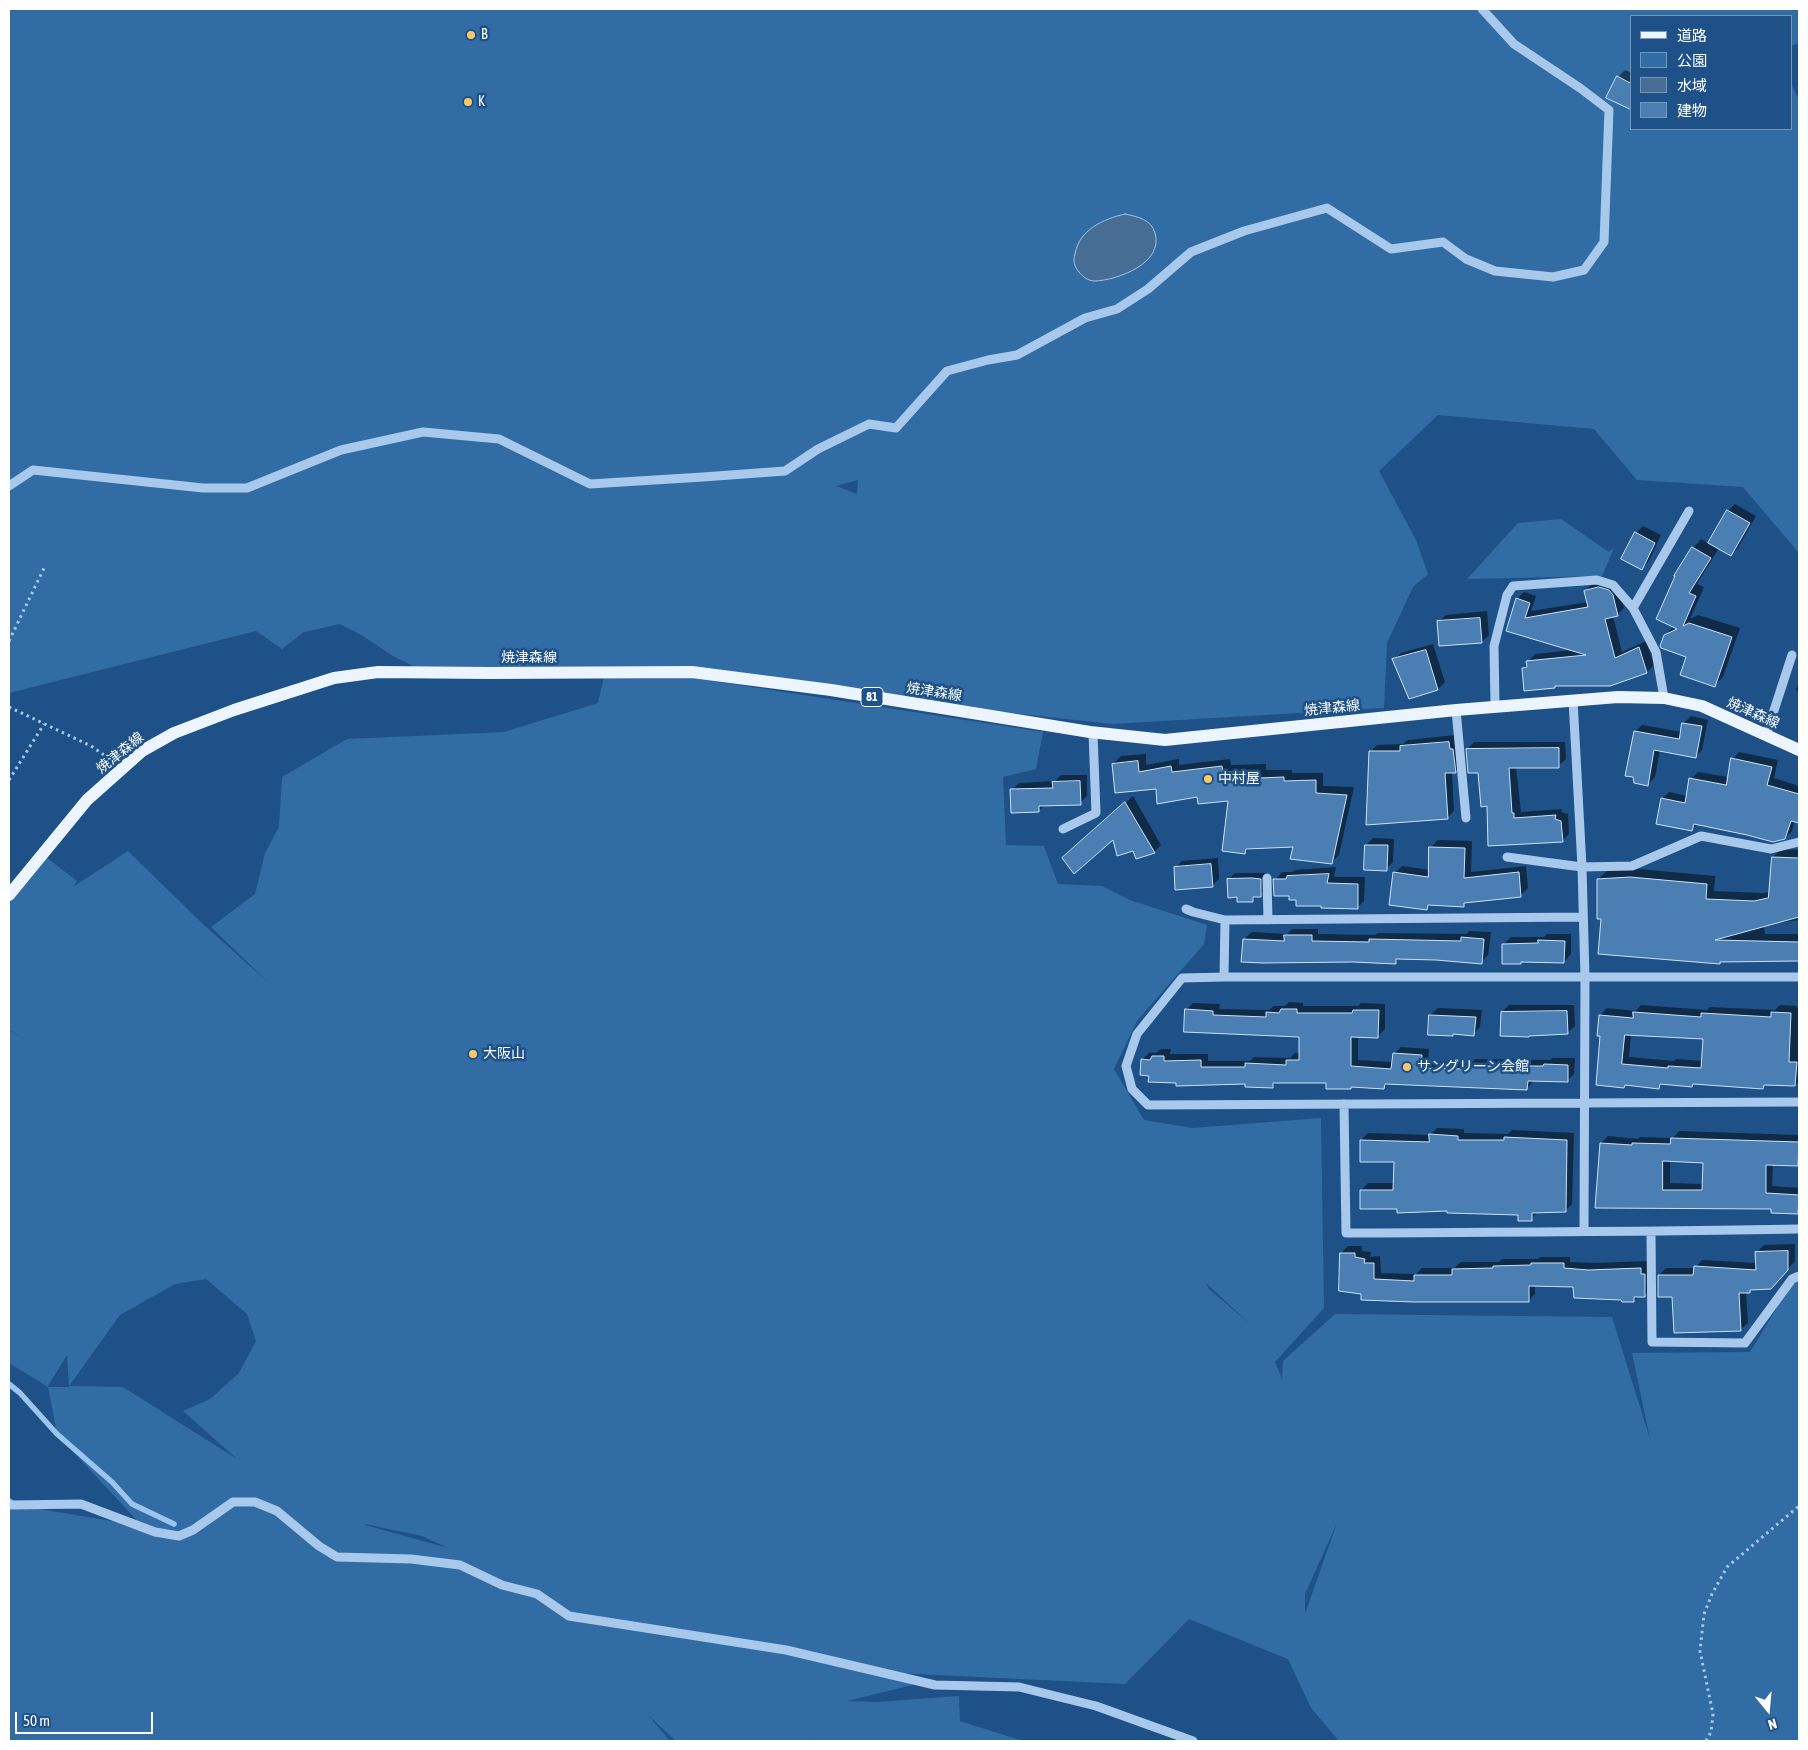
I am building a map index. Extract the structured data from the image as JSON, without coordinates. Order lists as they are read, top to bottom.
{
  "streets": {
    "main road": ["焼津森線", "81"]
  },
  "places": [
    "B",
    "K",
    "中村屋",
    "大阪山",
    "サングリーン会館"
  ],
  "legend": [
    "道路",
    "公園",
    "水域",
    "建物"
  ],
  "scale_bar": "50 m",
  "north": "bottom"
}
